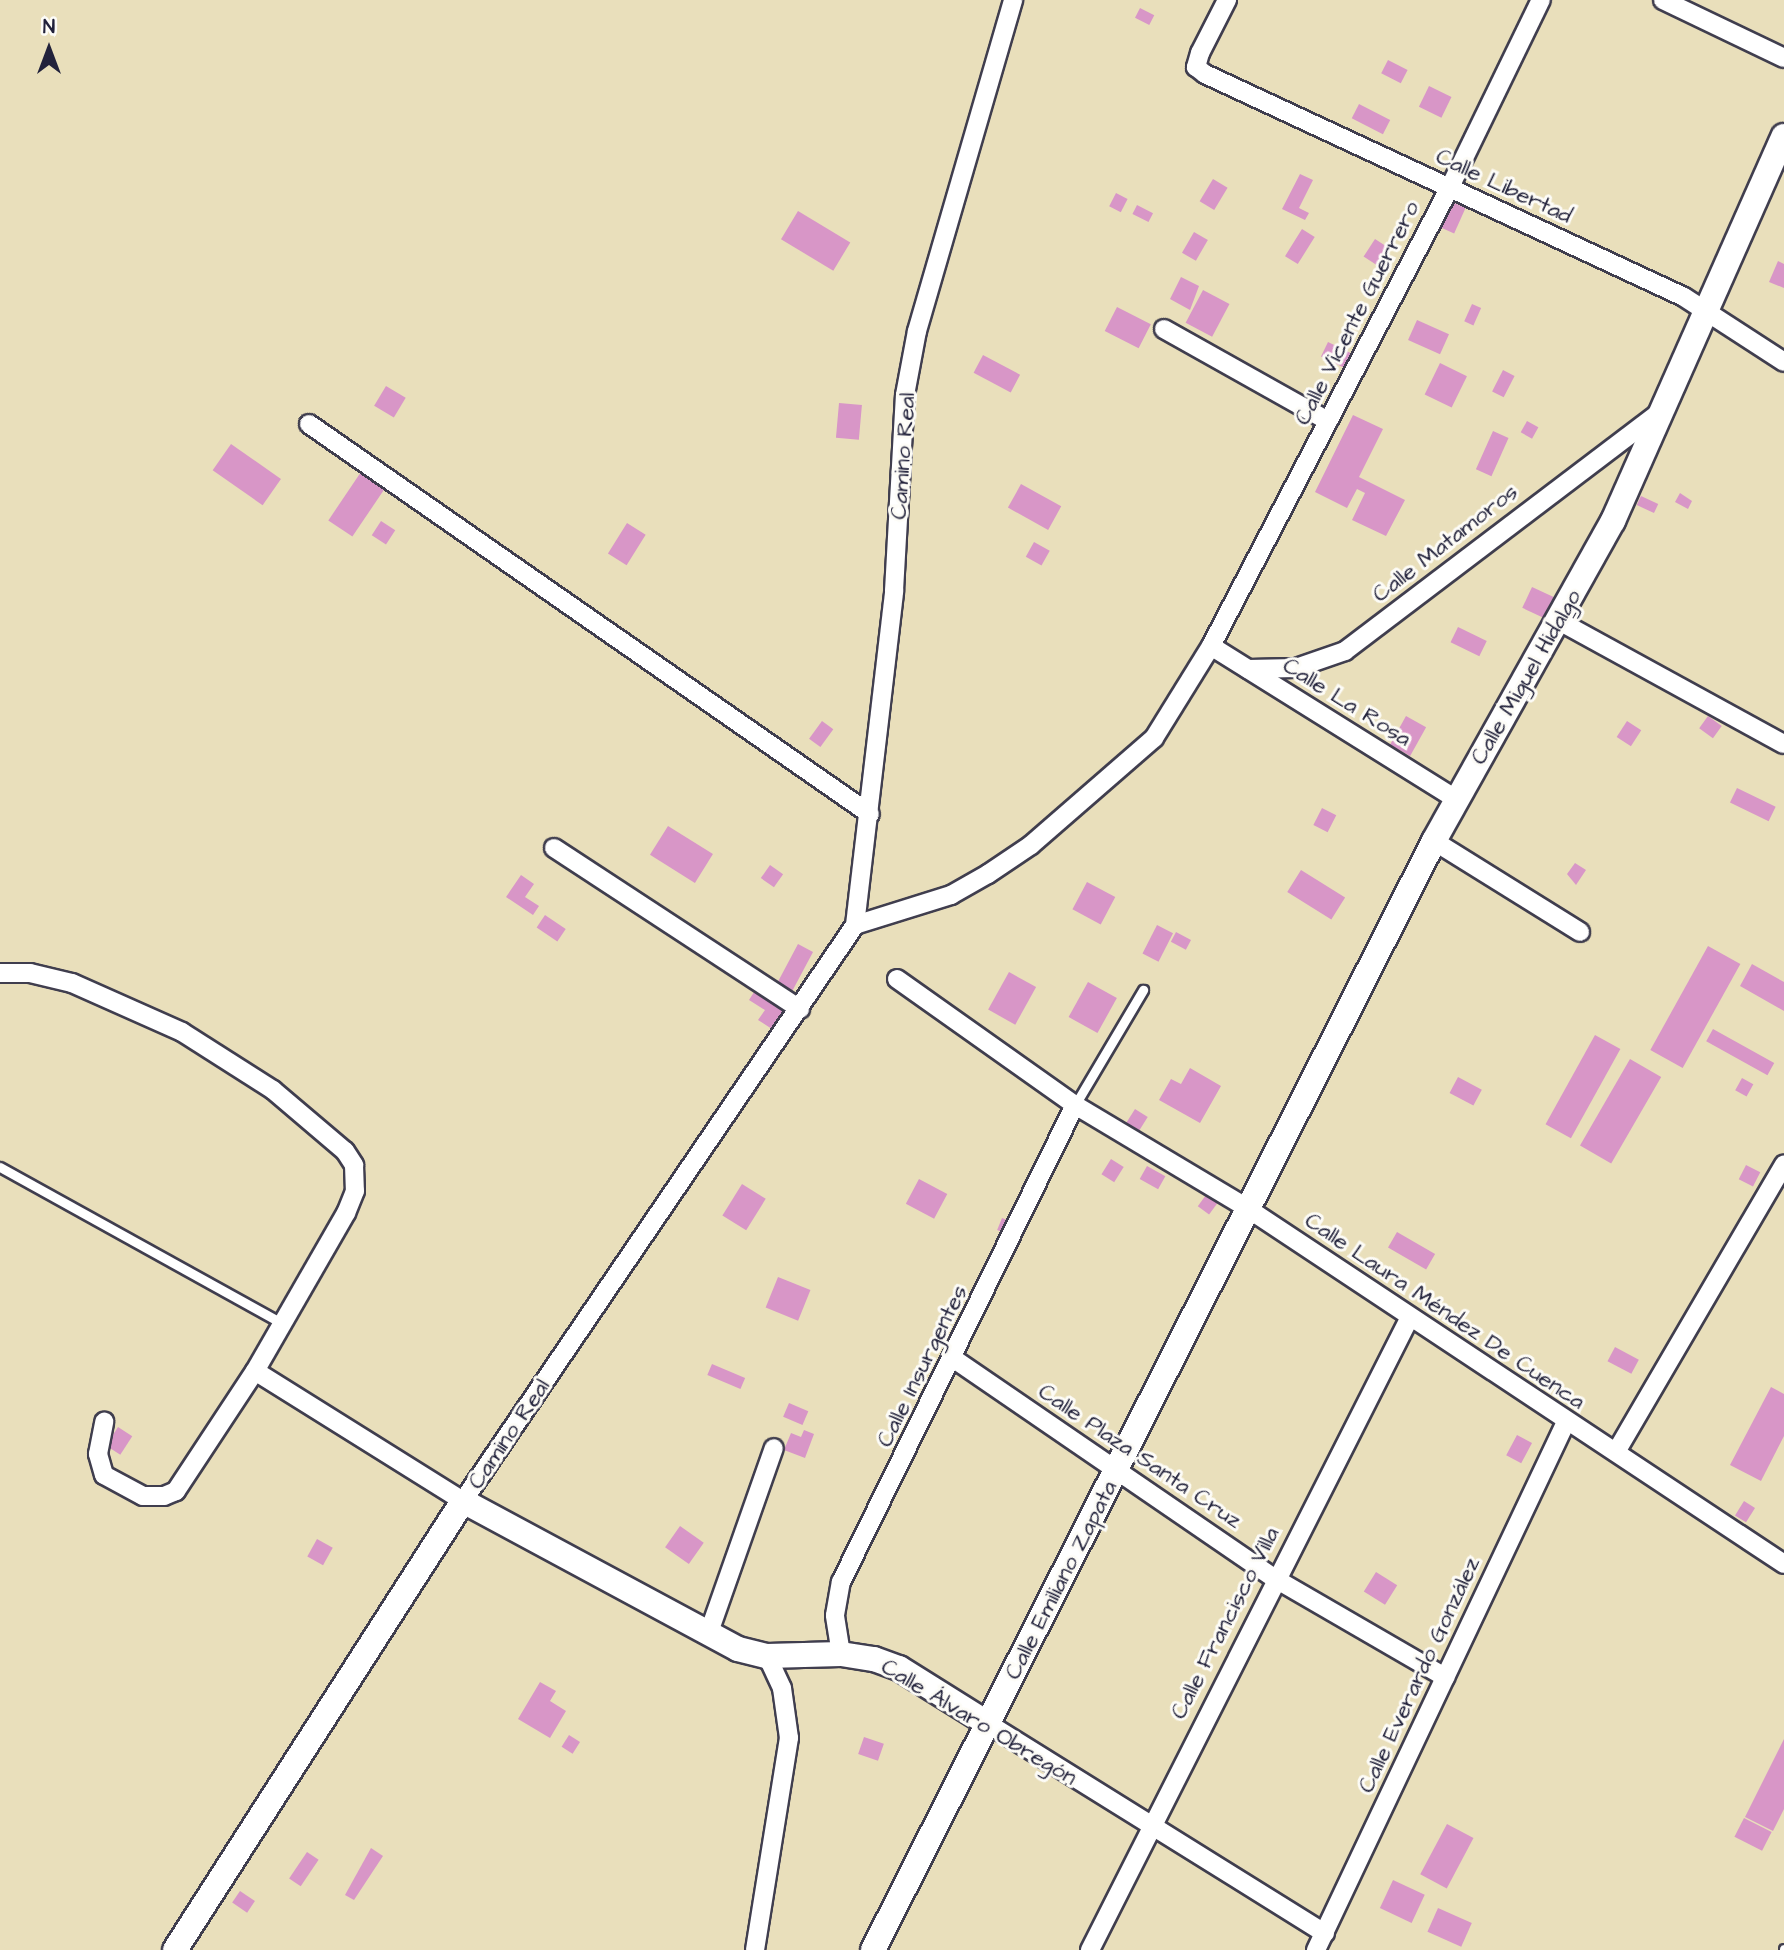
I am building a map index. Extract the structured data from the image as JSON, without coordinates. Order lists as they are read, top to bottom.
{
  "streets": {
    "street": [
      "Calle Libertad",
      "Calle Vicente Guerrero",
      "Camino Real",
      "Calle Matamoros",
      "Calle Miguel Hidalgo",
      "Calle La Rosa",
      "Calle Laura Méndez De Cuenca",
      "Calle Insurgentes",
      "Calle Plaza Santa Cruz",
      "Calle Emiliano Zapata",
      "Calle Francisco Villa",
      "Calle Everardo González",
      "Calle Álvaro Obregón"
    ]
  },
  "crossings": [
    ["Calle Libertad", "Calle Vicente Guerrero"],
    ["Calle Libertad", "Calle Miguel Hidalgo"],
    ["Calle Vicente Guerrero", "Calle La Rosa"],
    ["Camino Real", "Calle Álvaro Obregón"],
    ["Calle Matamoros", "Calle Miguel Hidalgo"],
    ["Calle Matamoros", "Calle La Rosa"],
    ["Calle Miguel Hidalgo", "Calle La Rosa"],
    ["Calle Miguel Hidalgo", "Calle Laura Méndez De Cuenca"],
    ["Calle Miguel Hidalgo", "Calle Emiliano Zapata"],
    ["Calle Laura Méndez De Cuenca", "Calle Insurgentes"],
    ["Calle Laura Méndez De Cuenca", "Calle Emiliano Zapata"],
    ["Calle Laura Méndez De Cuenca", "Calle Francisco Villa"],
    ["Calle Laura Méndez De Cuenca", "Calle Everardo González"],
    ["Calle Insurgentes", "Calle Plaza Santa Cruz"],
    ["Calle Insurgentes", "Calle Álvaro Obregón"],
    ["Calle Plaza Santa Cruz", "Calle Emiliano Zapata"],
    ["Calle Plaza Santa Cruz", "Calle Francisco Villa"],
    ["Calle Plaza Santa Cruz", "Calle Everardo González"],
    ["Calle Emiliano Zapata", "Calle Álvaro Obregón"],
    ["Calle Francisco Villa", "Calle Álvaro Obregón"],
    ["Calle Everardo González", "Calle Álvaro Obregón"]
  ],
  "north": "top"
}
